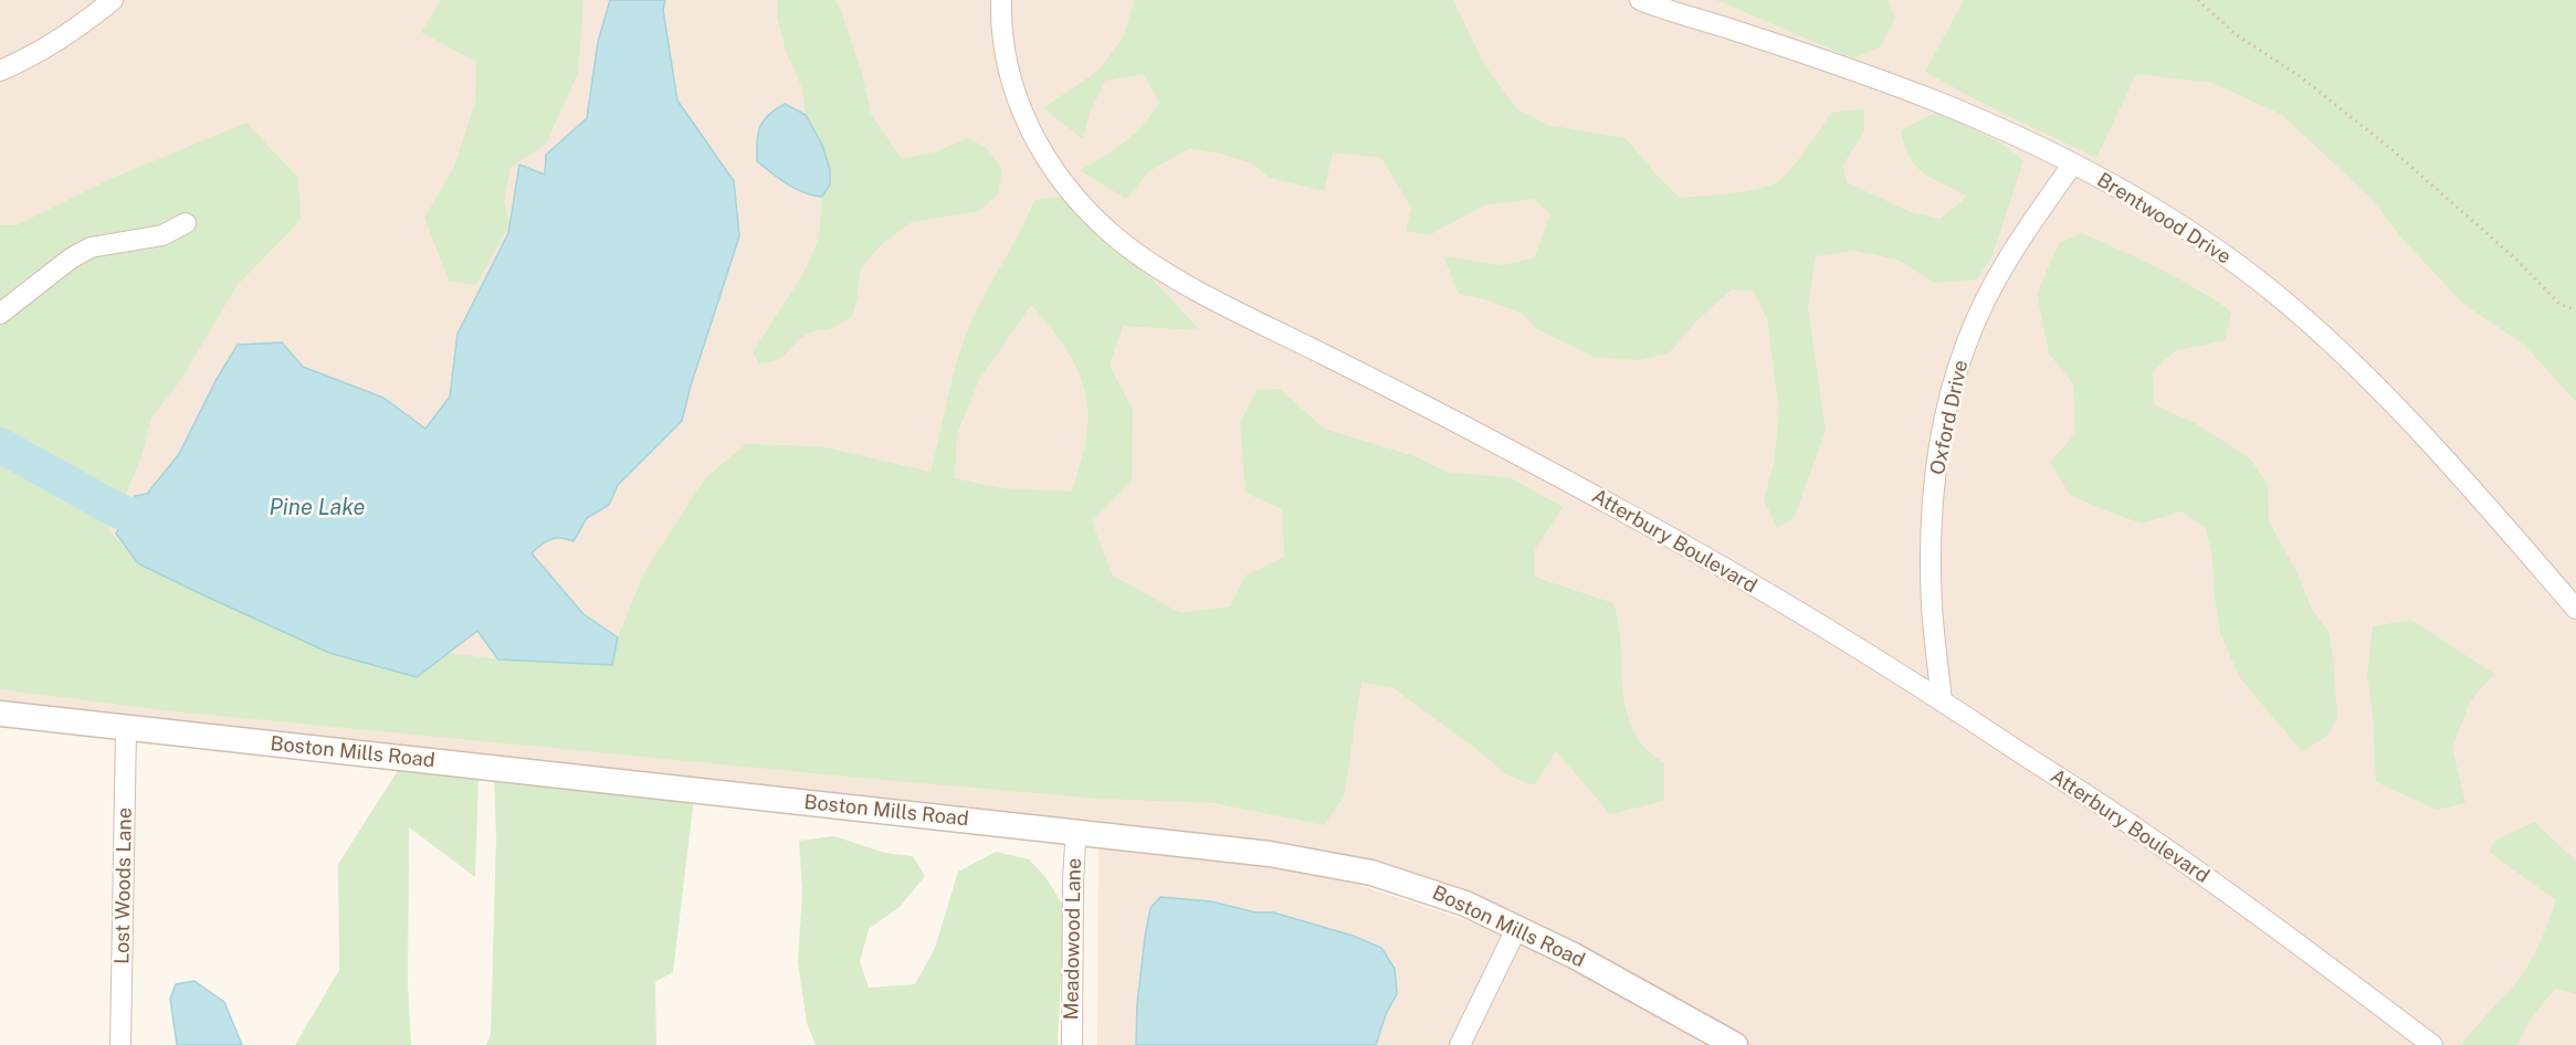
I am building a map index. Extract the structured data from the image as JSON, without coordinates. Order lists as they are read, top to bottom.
{
  "streets": {
    "street": [
      "Brentwood Drive",
      "Oxford Drive",
      "Atterbury Boulevard",
      "Boston Mills Road",
      "Lost Woods Lane",
      "Meadowood Lane"
    ]
  },
  "crossings": [
    ["Brentwood Drive", "Oxford Drive"],
    ["Oxford Drive", "Atterbury Boulevard"],
    ["Boston Mills Road", "Lost Woods Lane"],
    ["Boston Mills Road", "Meadowood Lane"]
  ],
  "water": ["Pine Lake"]
}
